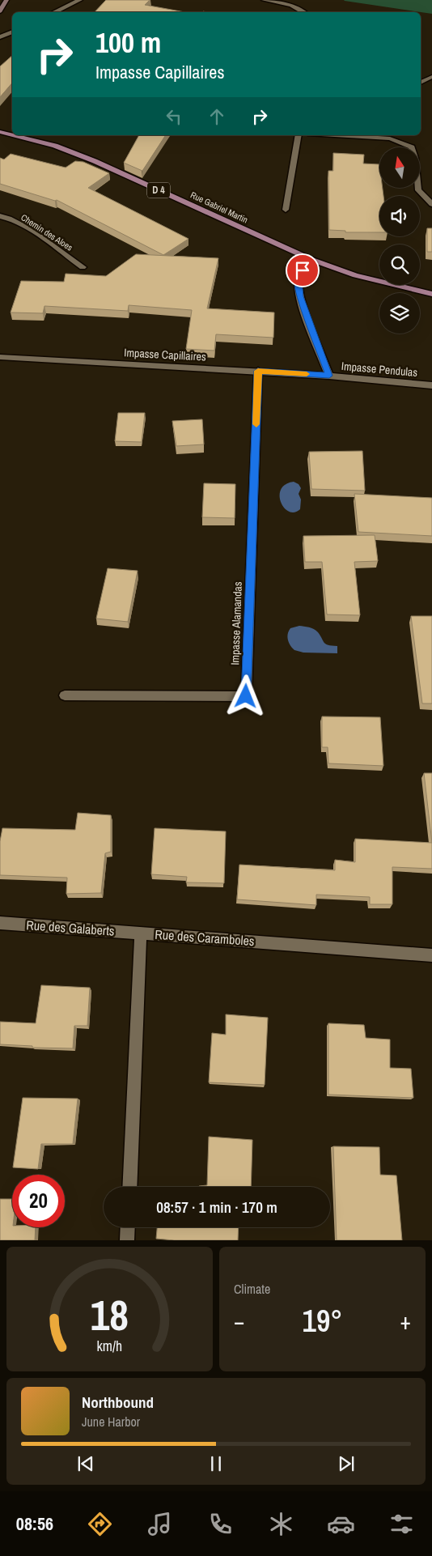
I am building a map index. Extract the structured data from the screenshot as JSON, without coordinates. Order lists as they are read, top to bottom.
{
  "streets": {
    "main road": ["D 4", "Rue Gabriel Martin"],
    "street": [
      "Chemin des Aloes",
      "Impasse Capillaires",
      "Impasse Pendulas",
      "Impasse Alamandas",
      "Rue des Galaberts",
      "Rue des Caramboles"
    ]
  },
  "crossings": [
    ["Rue Gabriel Martin", "Impasse Pendulas"],
    ["Impasse Capillaires", "Impasse Pendulas"],
    ["Impasse Capillaires", "Impasse Alamandas"],
    ["Rue des Galaberts", "Rue des Caramboles"]
  ],
  "north": "top",
  "page": {
    "turn": ["100 m", "Impasse Capillaires"],
    "limit": "20",
    "trip": "08:57 · 1 min · 170 m",
    "tile": "Climate",
    "heat": ["−", "19°", "+"],
    "song": ["Northbound", "June Harbor"],
    "tabs": "08:56",
    "gauge": ["18", "km/h"]
  }
}
